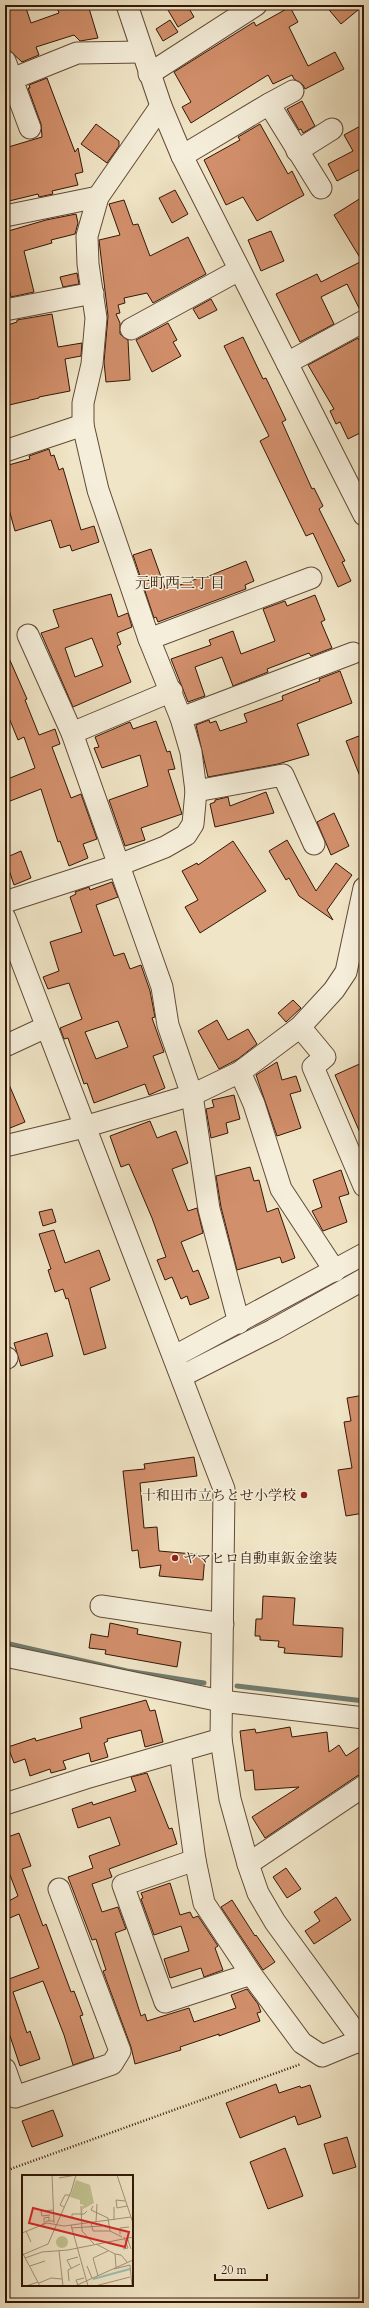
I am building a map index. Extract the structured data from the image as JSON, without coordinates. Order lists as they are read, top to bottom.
{
  "districts": ["元町西三丁目"],
  "places": ["十和田市立ちとせ小学校", "ヤマヒロ自動車鈑金塗装"],
  "scale_bar": "20 m"
}
